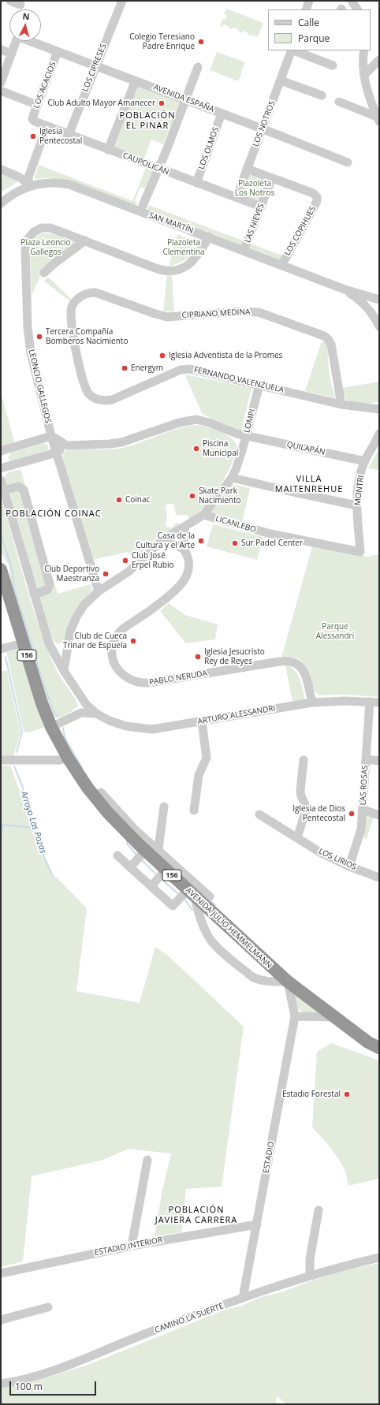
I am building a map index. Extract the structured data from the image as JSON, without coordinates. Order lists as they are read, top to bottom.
{
  "streets": {
    "highway": ["156", "AVENIDA JULIO HEMMELMANN"],
    "street": [
      "LOS CIPRESES",
      "LOS ACACIOS",
      "AVENIDA ESPAÑA",
      "LOS NOTROS",
      "LOS OLMOS",
      "CAUPOLICÁN",
      "SAN MARTÍN",
      "LAS NIEVES",
      "LOS COPIHUES",
      "CIPRIANO MEDINA",
      "FERNANDO VALENZUELA",
      "LEONCIO GALLEGOS",
      "LOMPI",
      "QUILAPÁN",
      "MONTRI",
      "LICANLEBO",
      "PABLO NERUDA",
      "ARTURO ALESSANDRI",
      "LAS ROSAS",
      "LOS LIRIOS",
      "ESTADIO",
      "ESTADIO INTERIOR",
      "CAMINO LA SUERTE"
    ]
  },
  "crossings": [
    ["LOS CIPRESES", "AVENIDA ESPAÑA"],
    ["LOS CIPRESES", "CAUPOLICÁN"],
    ["LOS ACACIOS", "AVENIDA ESPAÑA"],
    ["LOS ACACIOS", "CAUPOLICÁN"],
    ["AVENIDA ESPAÑA", "LOS NOTROS"],
    ["AVENIDA ESPAÑA", "LOS OLMOS"],
    ["LOS NOTROS", "CAUPOLICÁN"],
    ["LOS NOTROS", "LOS COPIHUES"],
    ["LOS OLMOS", "CAUPOLICÁN"],
    ["CAUPOLICÁN", "LAS NIEVES"],
    ["SAN MARTÍN", "LAS NIEVES"],
    ["SAN MARTÍN", "LOS COPIHUES"],
    ["SAN MARTÍN", "LEONCIO GALLEGOS"],
    ["LAS NIEVES", "LOS COPIHUES"],
    ["CIPRIANO MEDINA", "FERNANDO VALENZUELA"],
    ["FERNANDO VALENZUELA", "LOMPI"],
    ["LOMPI", "QUILAPÁN"],
    ["LOMPI", "LICANLEBO"],
    ["LOMPI", "PABLO NERUDA"],
    ["QUILAPÁN", "MONTRI"],
    ["MONTRI", "LICANLEBO"],
    ["PABLO NERUDA", "ARTURO ALESSANDRI"],
    ["ARTURO ALESSANDRI", "LAS ROSAS"],
    ["ARTURO ALESSANDRI", "AVENIDA JULIO HEMMELMANN"],
    ["LAS ROSAS", "LOS LIRIOS"],
    ["AVENIDA JULIO HEMMELMANN", "ESTADIO"],
    ["ESTADIO", "ESTADIO INTERIOR"],
    ["ESTADIO", "CAMINO LA SUERTE"]
  ],
  "districts": [
    "POBLACIÓN EL PINAR",
    "VILLA MAITENREHUE",
    "POBLACIÓN COINAC",
    "POBLACIÓN JAVIERA CARRERA"
  ],
  "water": ["Arroyo Las Pozas"],
  "parks": [
    "Plazoleta Los Notros",
    "Plaza Leoncio Gallegos",
    "Plazoleta Clementina",
    "Parque Alessandri"
  ],
  "places": [
    "Colegio Teresiano Padre Enrique",
    "Club Adulto Mayor Amanecer",
    "Iglesia Pentecostal",
    "Tercera Compañía Bomberos Nacimiento",
    "Iglesia Adventista de la Promes",
    "Energym",
    "Piscina Municipal",
    "Skate Park Nacimiento",
    "Coinac",
    "Casa de la Cultura y el Arte",
    "Sur Padel Center",
    "Club José Erpel Rubio",
    "Club Deportivo Maestranza",
    "Club de Cueca Trinar de Espuela",
    "Iglesia Jesucristo Rey de Reyes",
    "Iglesia de Dios Pentecostal",
    "Estadio Forestal"
  ],
  "legend": ["Calle", "Parque"],
  "scale_bar": "100 m",
  "north": "top"
}
